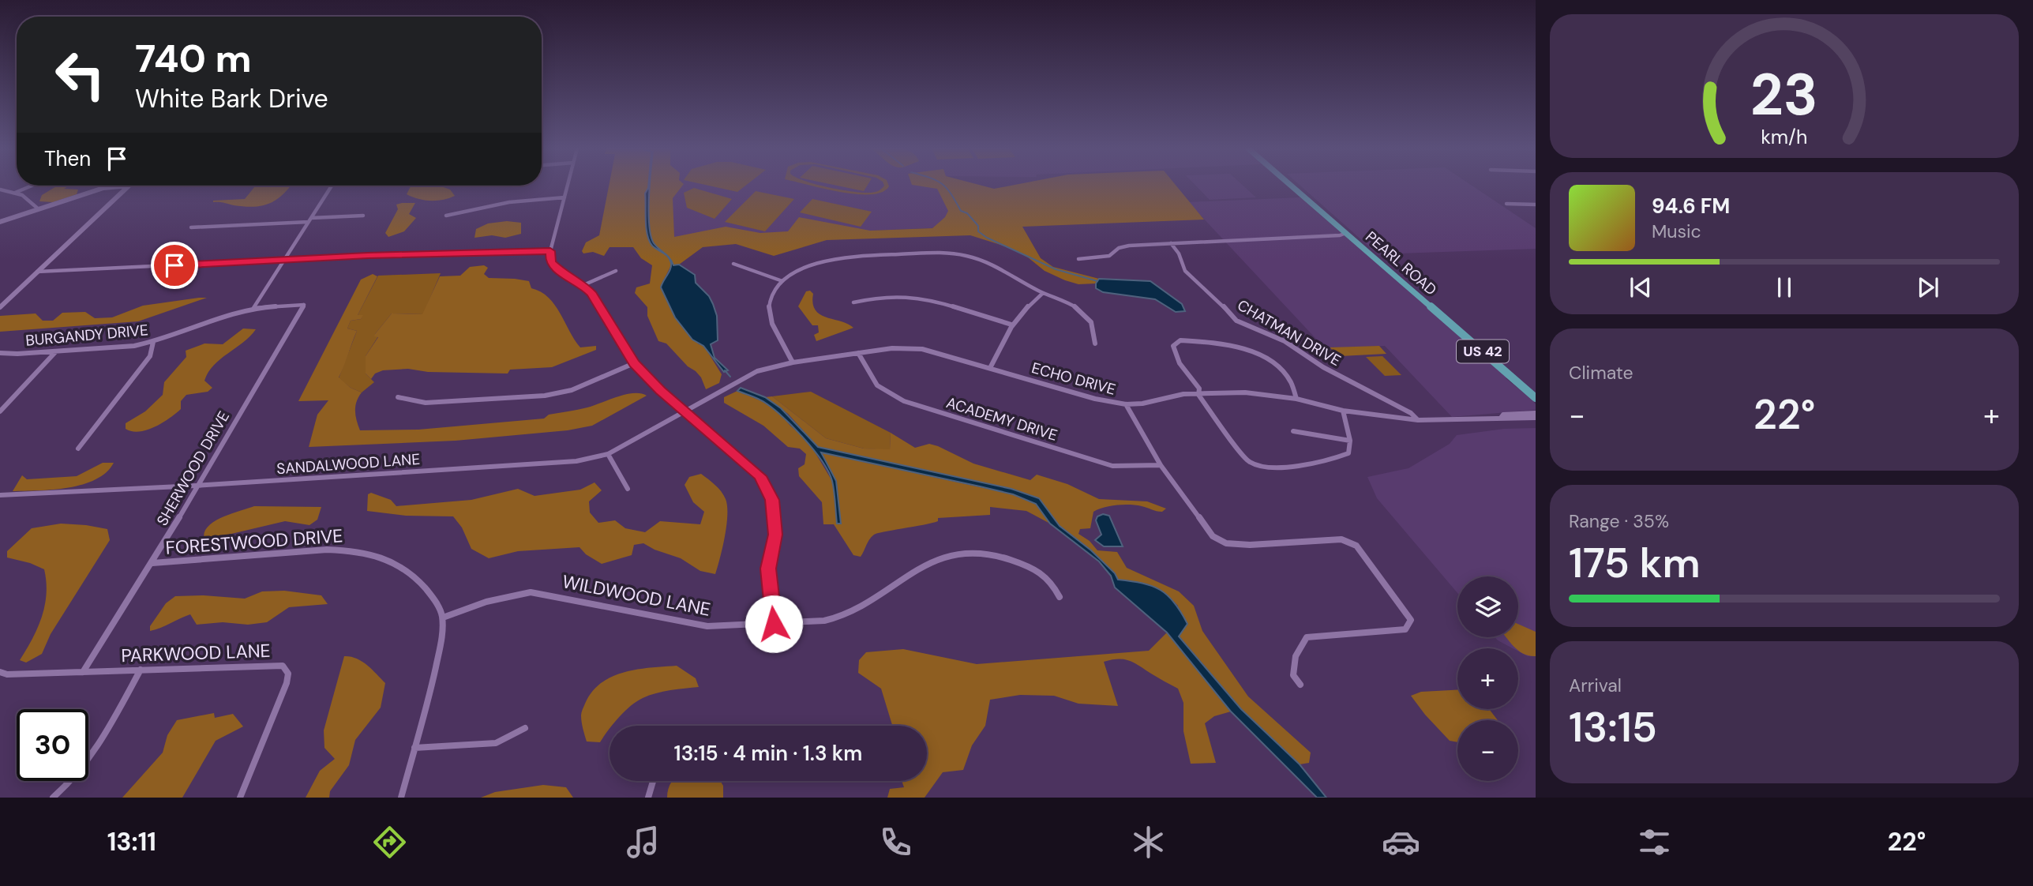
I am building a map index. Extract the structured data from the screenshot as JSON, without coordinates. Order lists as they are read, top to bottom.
{
  "streets": {
    "main road": ["PEARL ROAD", "US 42"],
    "street": [
      "CHATMAN DRIVE",
      "BURGANDY DRIVE",
      "ECHO DRIVE",
      "ACADEMY DRIVE",
      "SANDALWOOD LANE",
      "SHERWOOD DRIVE",
      "FORESTWOOD DRIVE",
      "WILDWOOD LANE",
      "PARKWOOD LANE"
    ]
  },
  "crossings": [
    ["CHATMAN DRIVE", "ECHO DRIVE"],
    ["BURGANDY DRIVE", "SHERWOOD DRIVE"],
    ["ECHO DRIVE", "ACADEMY DRIVE"],
    ["ECHO DRIVE", "SANDALWOOD LANE"],
    ["SANDALWOOD LANE", "SHERWOOD DRIVE"],
    ["SHERWOOD DRIVE", "FORESTWOOD DRIVE"],
    ["SHERWOOD DRIVE", "PARKWOOD LANE"],
    ["FORESTWOOD DRIVE", "WILDWOOD LANE"]
  ],
  "page": {
    "turn": ["740 m", "White Bark Drive"],
    "then": "Then",
    "song": ["94.6 FM", "Music"],
    "tile": [
      "Climate",
      ["Range · 35%", "175 km"],
      ["Arrival", "13:15"]
    ],
    "heat": ["−", "22°", "+"],
    "map_buttons": ["+", "−"],
    "limit": "30",
    "trip": "13:15 · 4 min · 1.3 km",
    "tabs": ["13:11", "22°"],
    "gauge": ["23", "km/h"]
  }
}
